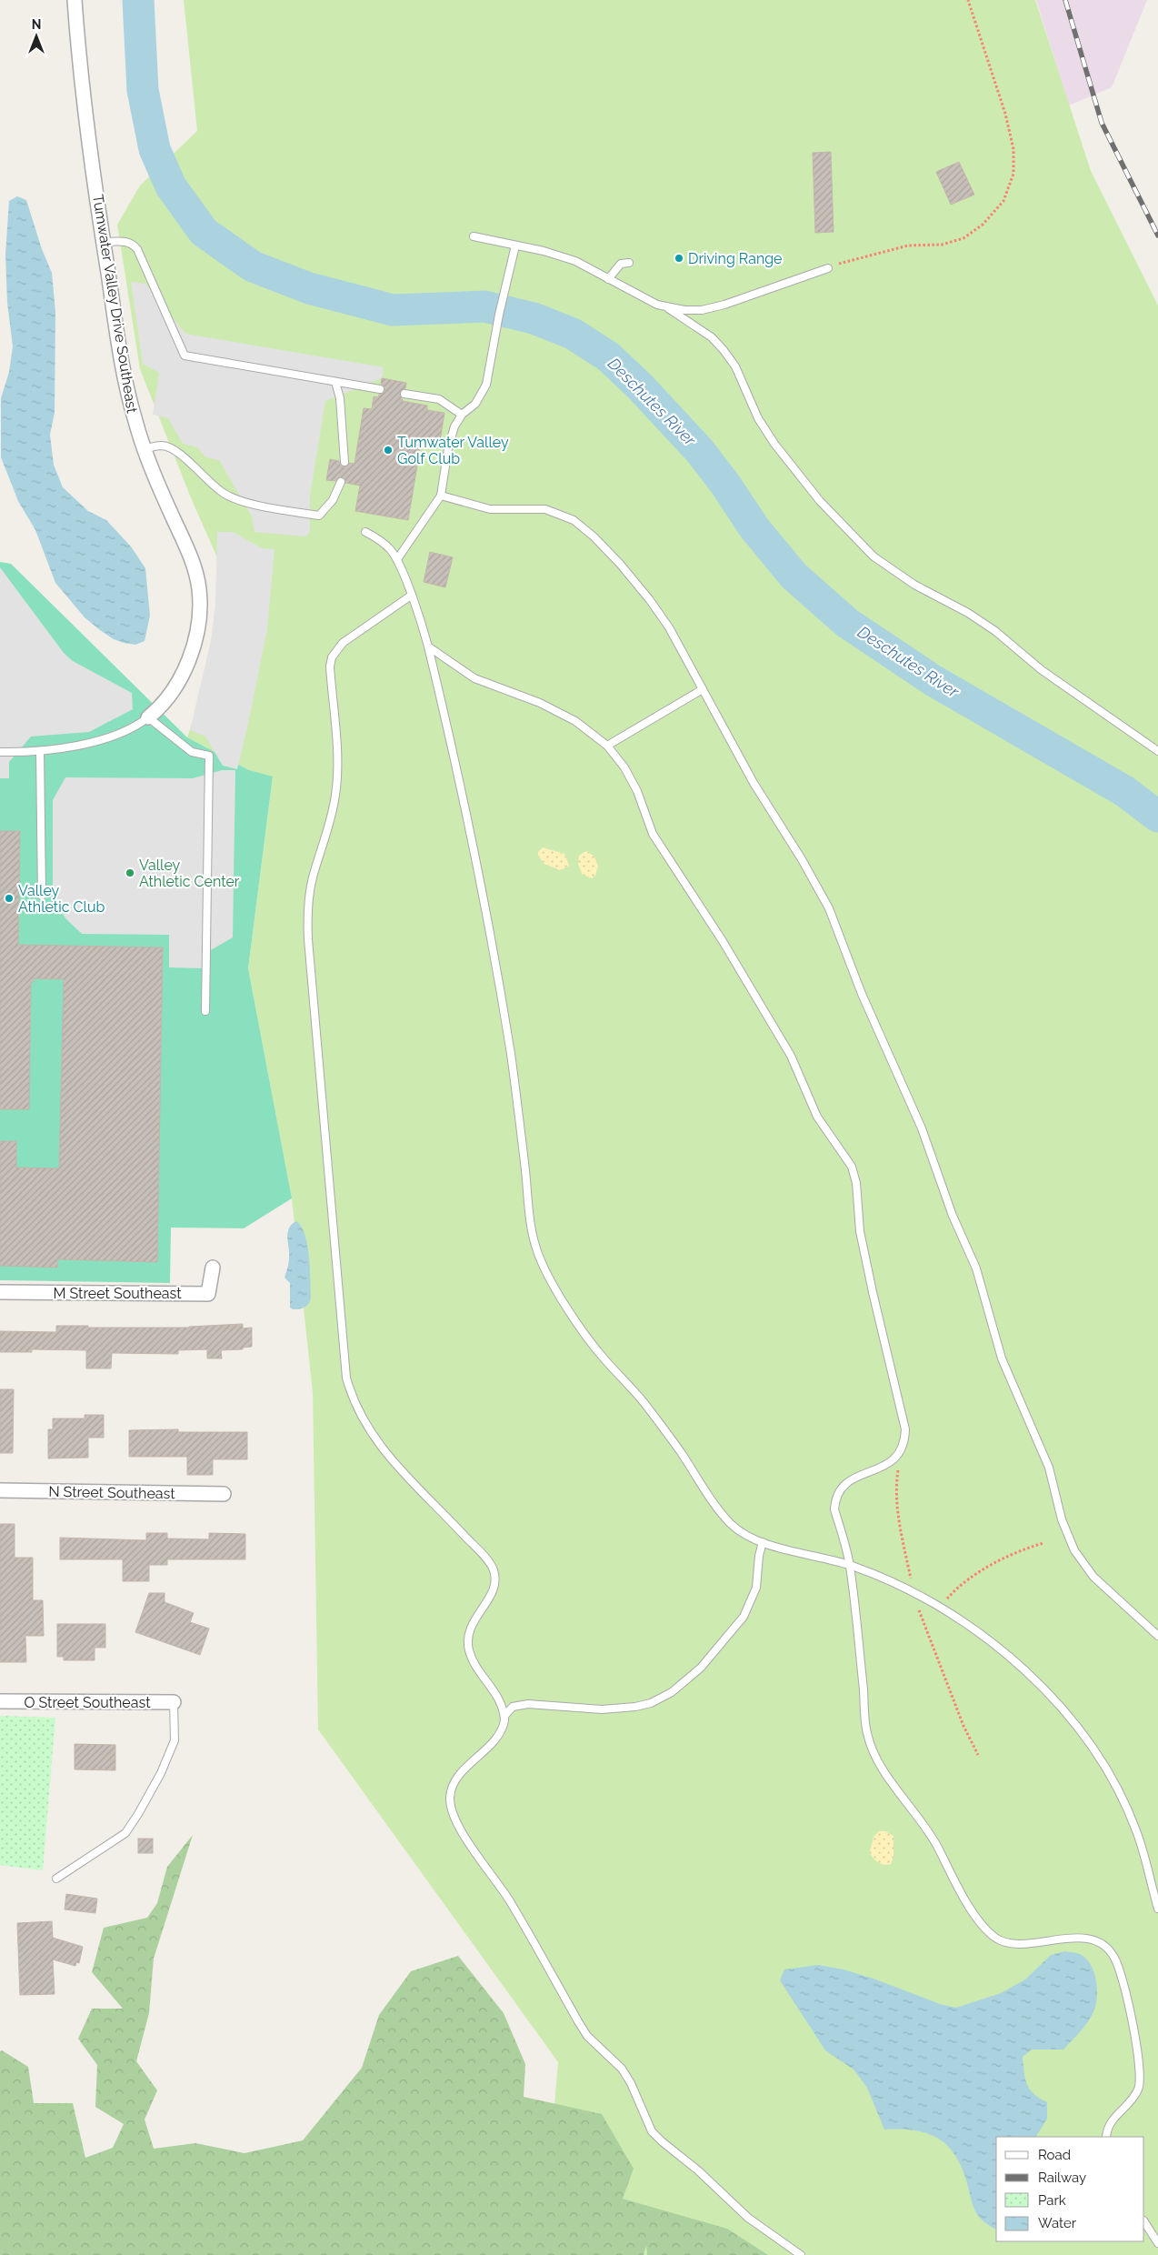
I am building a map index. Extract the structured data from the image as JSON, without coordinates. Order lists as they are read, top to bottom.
{
  "streets": {
    "street": [
      "Tumwater Valley Drive Southeast",
      "M Street Southeast",
      "N Street Southeast",
      "O Street Southeast"
    ]
  },
  "water": ["Deschutes River"],
  "places": [
    "Driving Range",
    "Tumwater Valley Golf Club",
    "Valley Athletic Center",
    "Valley Athletic Club"
  ],
  "legend": [
    "Road",
    "Railway",
    "Park",
    "Water"
  ],
  "north": "top"
}
